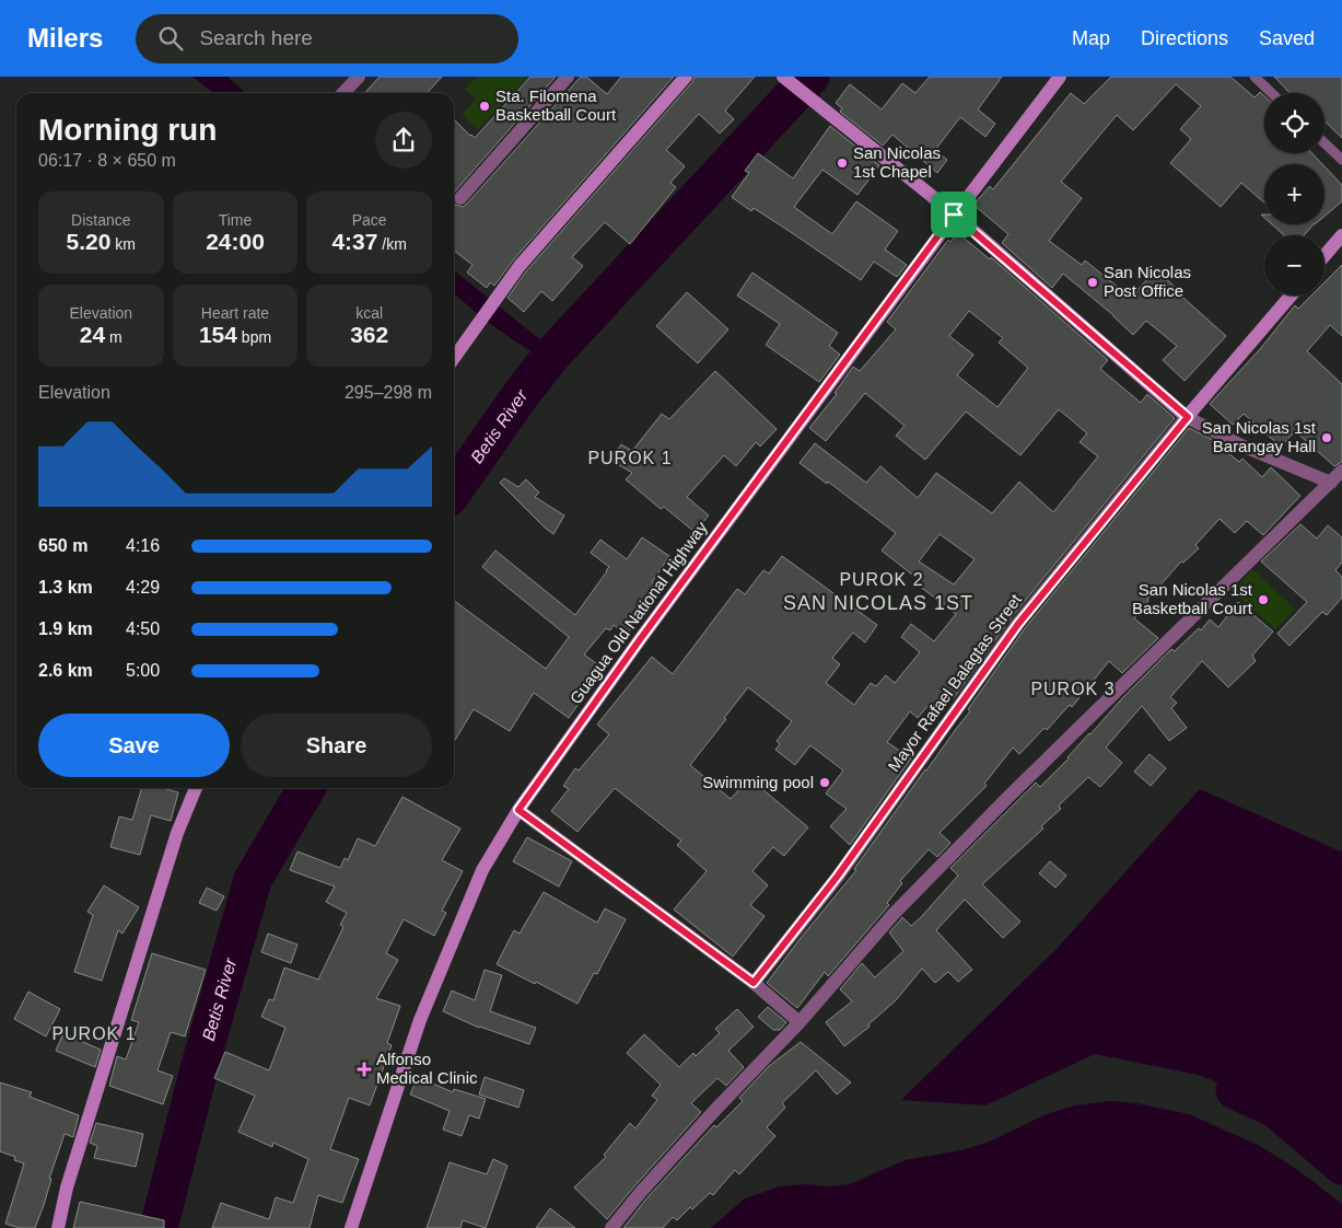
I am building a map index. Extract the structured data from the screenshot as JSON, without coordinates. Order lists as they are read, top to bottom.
{
  "streets": {
    "street": ["Guagua Old National Highway", "Mayor Rafael Balagtas Street"]
  },
  "districts": [
    "PUROK 1",
    "PUROK 2",
    "SAN NICOLAS 1ST",
    "PUROK 3",
    "PUROK 1"
  ],
  "water": ["Betis River"],
  "places": {
    "other": [
      "Sta. Filomena Basketball Court",
      "San Nicolas 1st Chapel",
      "San Nicolas Post Office",
      "San Nicolas 1st Barangay Hall",
      "San Nicolas 1st Basketball Court",
      "Swimming pool"
    ],
    "health": ["Alfonso Medical Clinic"]
  },
  "page": {
    "header": "Milers",
    "search": "Search here",
    "nav": ["Map", "Directions", "Saved"],
    "map_buttons": ["+", "−"],
    "heading": ["Morning run", "06:17 · 8 × 650 m"],
    "stats": [
      ["Distance", "5.20 km"],
      ["Time", "24:00"],
      ["Pace", "4:37 /km"],
      ["Elevation", "24 m"],
      ["Heart rate", "154 bpm"],
      ["kcal", "362"]
    ],
    "chart": ["Elevation", "295–298 m"],
    "list": [
      {
        "name": "650 m",
        "note": "4:16"
      },
      {
        "name": "1.3 km",
        "note": "4:29"
      },
      {
        "name": "1.9 km",
        "note": "4:50"
      },
      {
        "name": "2.6 km",
        "note": "5:00"
      }
    ],
    "buttons": ["Save", "Share"]
  }
}
